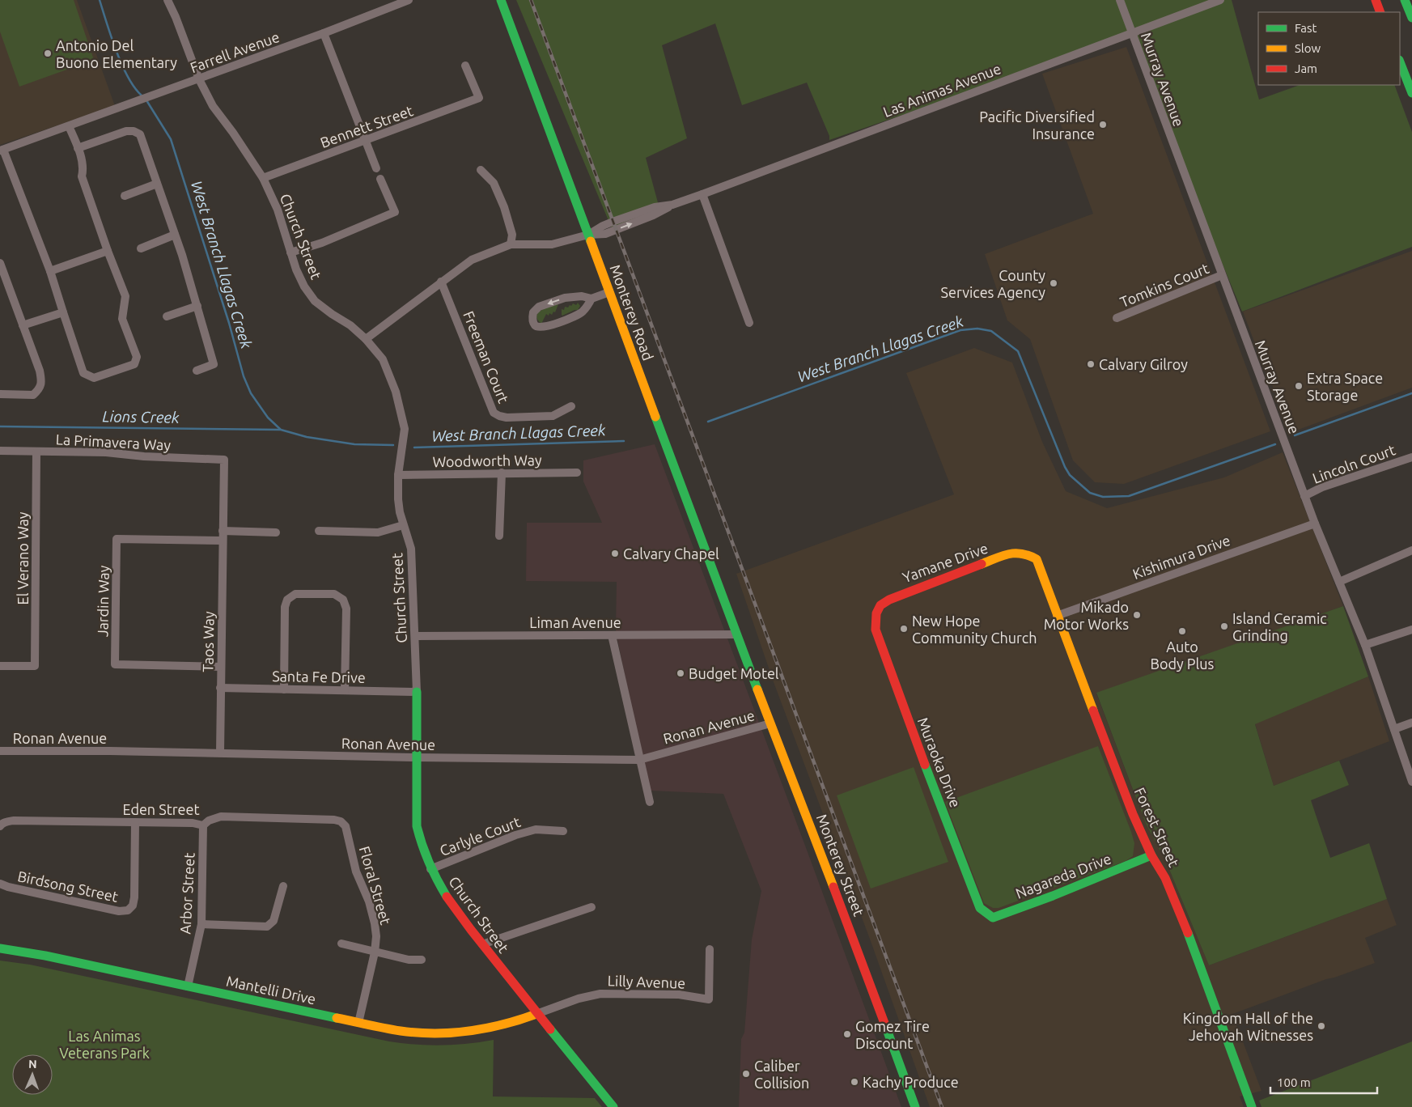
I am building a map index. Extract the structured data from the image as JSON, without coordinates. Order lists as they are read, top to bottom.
{
  "streets": {
    "main road": [
      "Church Street",
      "Monterey Road",
      "Yamane Drive",
      "Muraoka Drive",
      "Forest Street",
      "Monterey Street",
      "Nagareda Drive",
      "Mantelli Drive"
    ],
    "street": [
      "Farrell Avenue",
      "Murray Avenue",
      "Las Animas Avenue",
      "Bennett Street",
      "Tomkins Court",
      "Freeman Court",
      "La Primavera Way",
      "Woodworth Way",
      "Lincoln Court",
      "Kishimura Drive",
      "El Verano Way",
      "Jardin Way",
      "Liman Avenue",
      "Taos Way",
      "Santa Fe Drive",
      "Ronan Avenue",
      "Eden Street",
      "Carlyle Court",
      "Floral Street",
      "Birdsong Street",
      "Arbor Street",
      "Lilly Avenue"
    ]
  },
  "crossings": [
    ["Farrell Avenue", "Church Street"],
    ["Murray Avenue", "Las Animas Avenue"],
    ["Murray Avenue", "Tomkins Court"],
    ["Murray Avenue", "Lincoln Court"],
    ["Murray Avenue", "Kishimura Drive"],
    ["Las Animas Avenue", "Monterey Road"],
    ["Bennett Street", "Church Street"],
    ["Church Street", "Woodworth Way"],
    ["Church Street", "Liman Avenue"],
    ["Church Street", "Santa Fe Drive"],
    ["Church Street", "Ronan Avenue"],
    ["Church Street", "Carlyle Court"],
    ["Church Street", "Lilly Avenue"],
    ["Church Street", "Mantelli Drive"],
    ["Monterey Road", "Liman Avenue"],
    ["Monterey Road", "Monterey Street"],
    ["La Primavera Way", "El Verano Way"],
    ["La Primavera Way", "Taos Way"],
    ["Kishimura Drive", "Forest Street"],
    ["Yamane Drive", "Muraoka Drive"],
    ["Yamane Drive", "Forest Street"],
    ["Jardin Way", "Taos Way"],
    ["Liman Avenue", "Monterey Street"],
    ["Taos Way", "Santa Fe Drive"],
    ["Taos Way", "Ronan Avenue"],
    ["Ronan Avenue", "Monterey Street"],
    ["Muraoka Drive", "Nagareda Drive"],
    ["Eden Street", "Floral Street"],
    ["Eden Street", "Birdsong Street"],
    ["Eden Street", "Arbor Street"],
    ["Forest Street", "Nagareda Drive"],
    ["Floral Street", "Mantelli Drive"],
    ["Arbor Street", "Mantelli Drive"],
    ["Lilly Avenue", "Mantelli Drive"]
  ],
  "water": ["West Branch Llagas Creek", "Lions Creek"],
  "parks": ["Las Animas Veterans Park"],
  "places": [
    "Antonio Del Buono Elementary",
    "Pacific Diversified Insurance",
    "County Services Agency",
    "Calvary Gilroy",
    "Extra Space Storage",
    "Calvary Chapel",
    "Mikado Motor Works",
    "Island Ceramic Grinding",
    "New Hope Community Church",
    "Auto Body Plus",
    "Budget Motel",
    "Kingdom Hall of the Jehovah Witnesses",
    "Gomez Tire Discount",
    "Caliber Collision",
    "Kachy Produce"
  ],
  "legend": ["Fast", "Slow", "Jam"],
  "scale_bar": "100 m",
  "north": "top"
}
